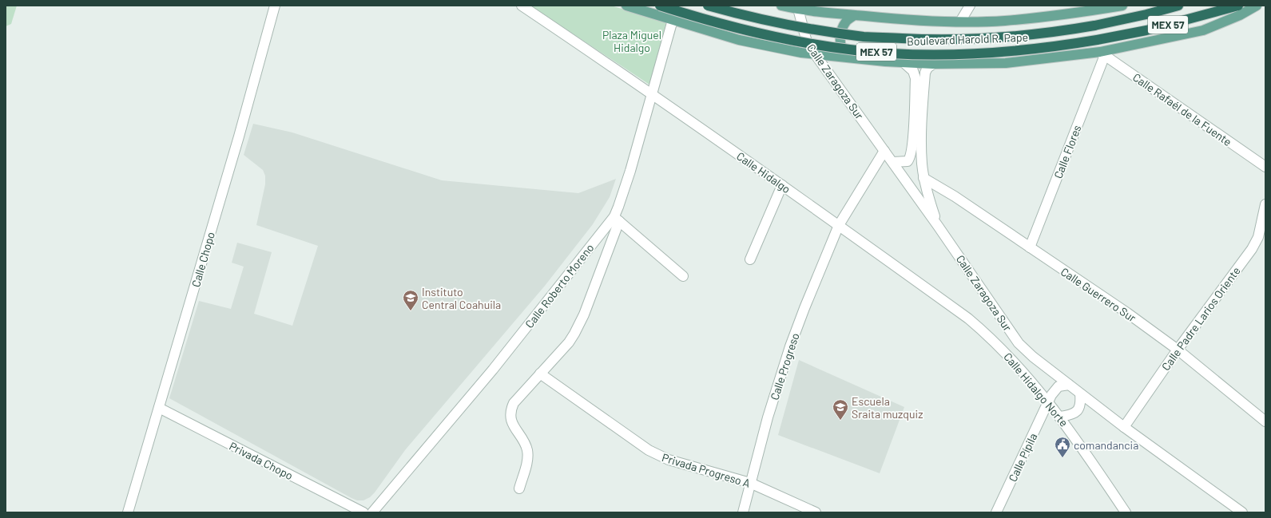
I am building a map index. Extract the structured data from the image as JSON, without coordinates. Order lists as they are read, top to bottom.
{
  "streets": {
    "highway": ["MEX 57", "Boulevard Harold R. Pape"],
    "street": [
      "Calle Zaragoza Sur",
      "Calle Rafaél de la Fuente",
      "Calle Flores",
      "Calle Hidalgo",
      "Calle Chopo",
      "Calle Roberto Moreno",
      "Calle Guerrero Sur",
      "Calle Padre Larios Oriente",
      "Calle Progreso",
      "Calle Hidalgo Norte",
      "Calle Pípila",
      "Privada Chopo",
      "Privada Progreso A"
    ]
  },
  "crossings": [
    ["Calle Zaragoza Sur", "Calle Padre Larios Oriente"],
    ["Calle Zaragoza Sur", "Calle Progreso"],
    ["Calle Zaragoza Sur", "Calle Hidalgo Norte"],
    ["Calle Zaragoza Sur", "Calle Pípila"],
    ["Calle Rafaél de la Fuente", "Calle Flores"],
    ["Calle Flores", "Calle Guerrero Sur"],
    ["Calle Hidalgo", "Calle Roberto Moreno"],
    ["Calle Hidalgo", "Calle Progreso"],
    ["Calle Hidalgo", "Calle Hidalgo Norte"],
    ["Calle Chopo", "Privada Chopo"],
    ["Calle Guerrero Sur", "Calle Padre Larios Oriente"],
    ["Calle Progreso", "Privada Progreso A"],
    ["Calle Hidalgo Norte", "Calle Pípila"]
  ],
  "parks": ["Plaza Miguel Hidalgo"],
  "places": {
    "school or university": ["Instituto Central Coahuila", "Escuela Sraita muzquiz"],
    "public building": ["comandancia"]
  }
}
